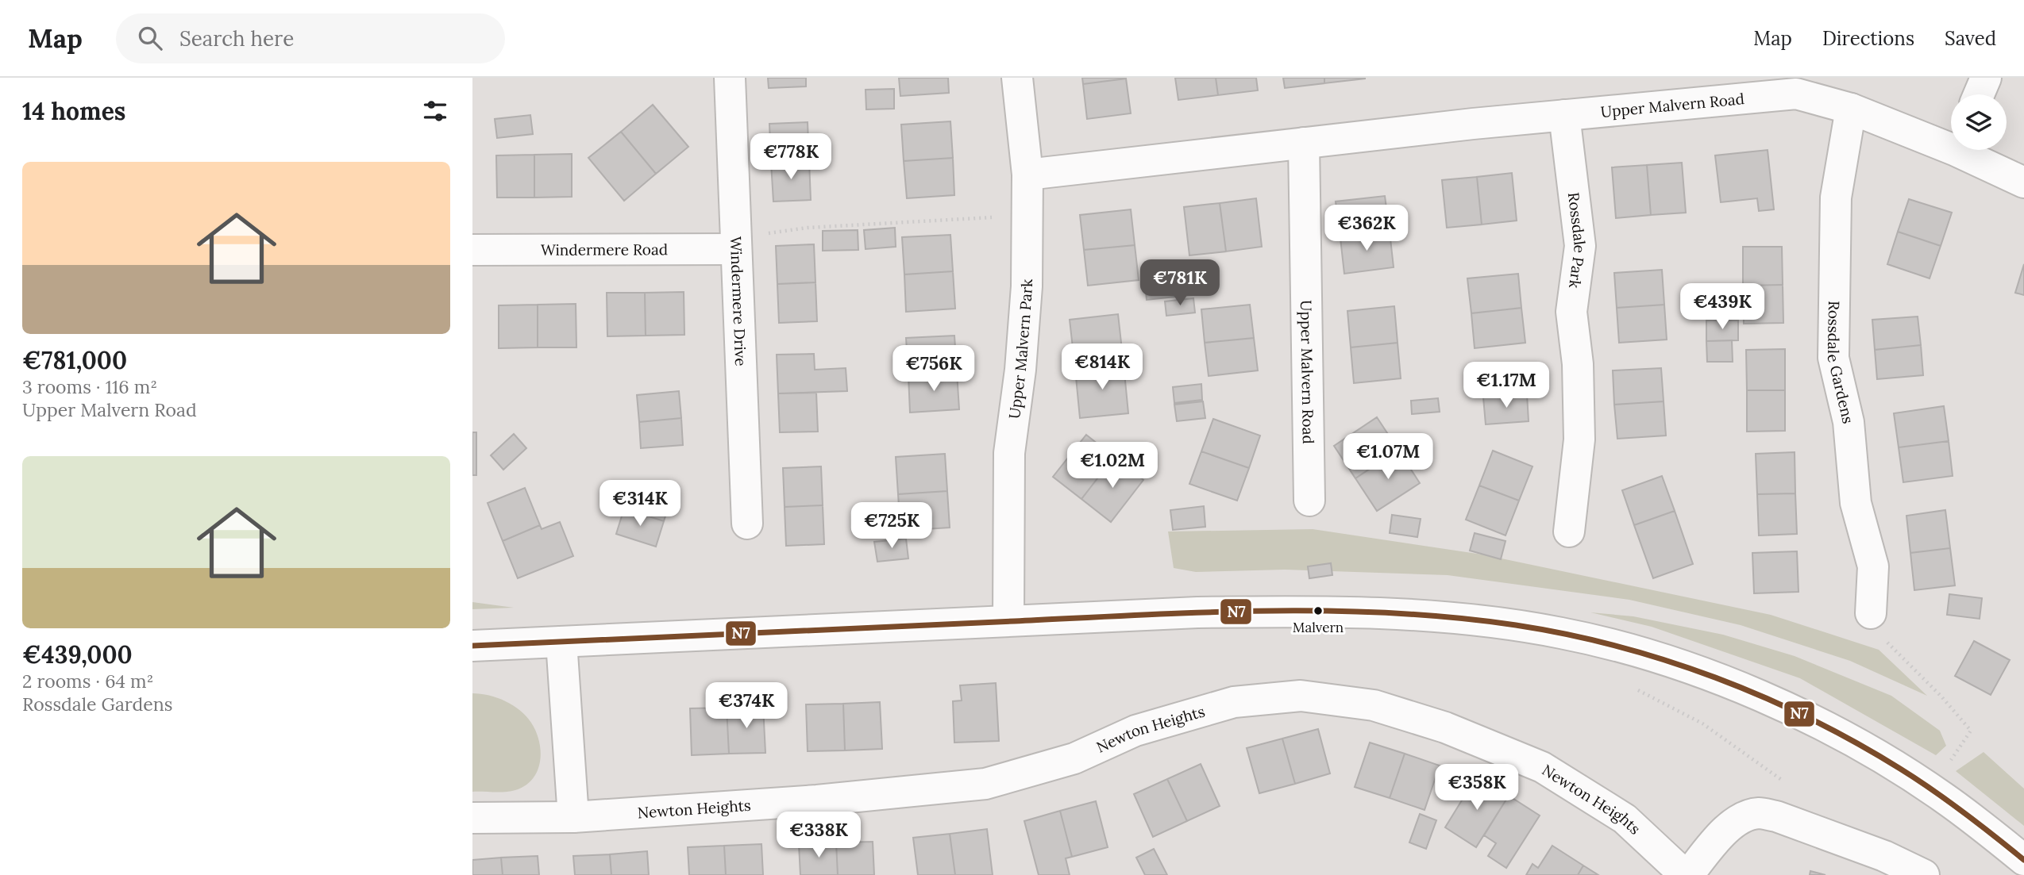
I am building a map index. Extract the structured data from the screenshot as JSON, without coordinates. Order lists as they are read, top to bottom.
{
  "streets": {
    "street": [
      "Upper Malvern Road",
      "Rossdale Park",
      "Windermere Road",
      "Windermere Drive",
      "Upper Malvern Park",
      "Rossdale Gardens",
      "Newton Heights"
    ]
  },
  "crossings": [
    ["Upper Malvern Road", "Rossdale Park"],
    ["Upper Malvern Road", "Upper Malvern Park"],
    ["Upper Malvern Road", "Rossdale Gardens"],
    ["Windermere Road", "Windermere Drive"]
  ],
  "places": ["Malvern"],
  "lines": ["transit line N7"],
  "page": {
    "header": "Map",
    "search": "Search here",
    "nav": ["Map", "Directions", "Saved"],
    "heading": "14 homes",
    "price": [
      "€778K",
      "€362K",
      "€781K",
      "€439K",
      "€814K",
      "€756K",
      "€1.17M",
      "€1.07M",
      "€1.02M",
      "€314K",
      "€725K",
      "€374K",
      "€358K",
      "€338K"
    ],
    "list": [
      {
        "name": "€781,000",
        "note": "3 rooms · 116 m² · Upper Malvern Road"
      },
      {
        "name": "€439,000",
        "note": "2 rooms · 64 m² · Rossdale Gardens"
      }
    ]
  }
}
